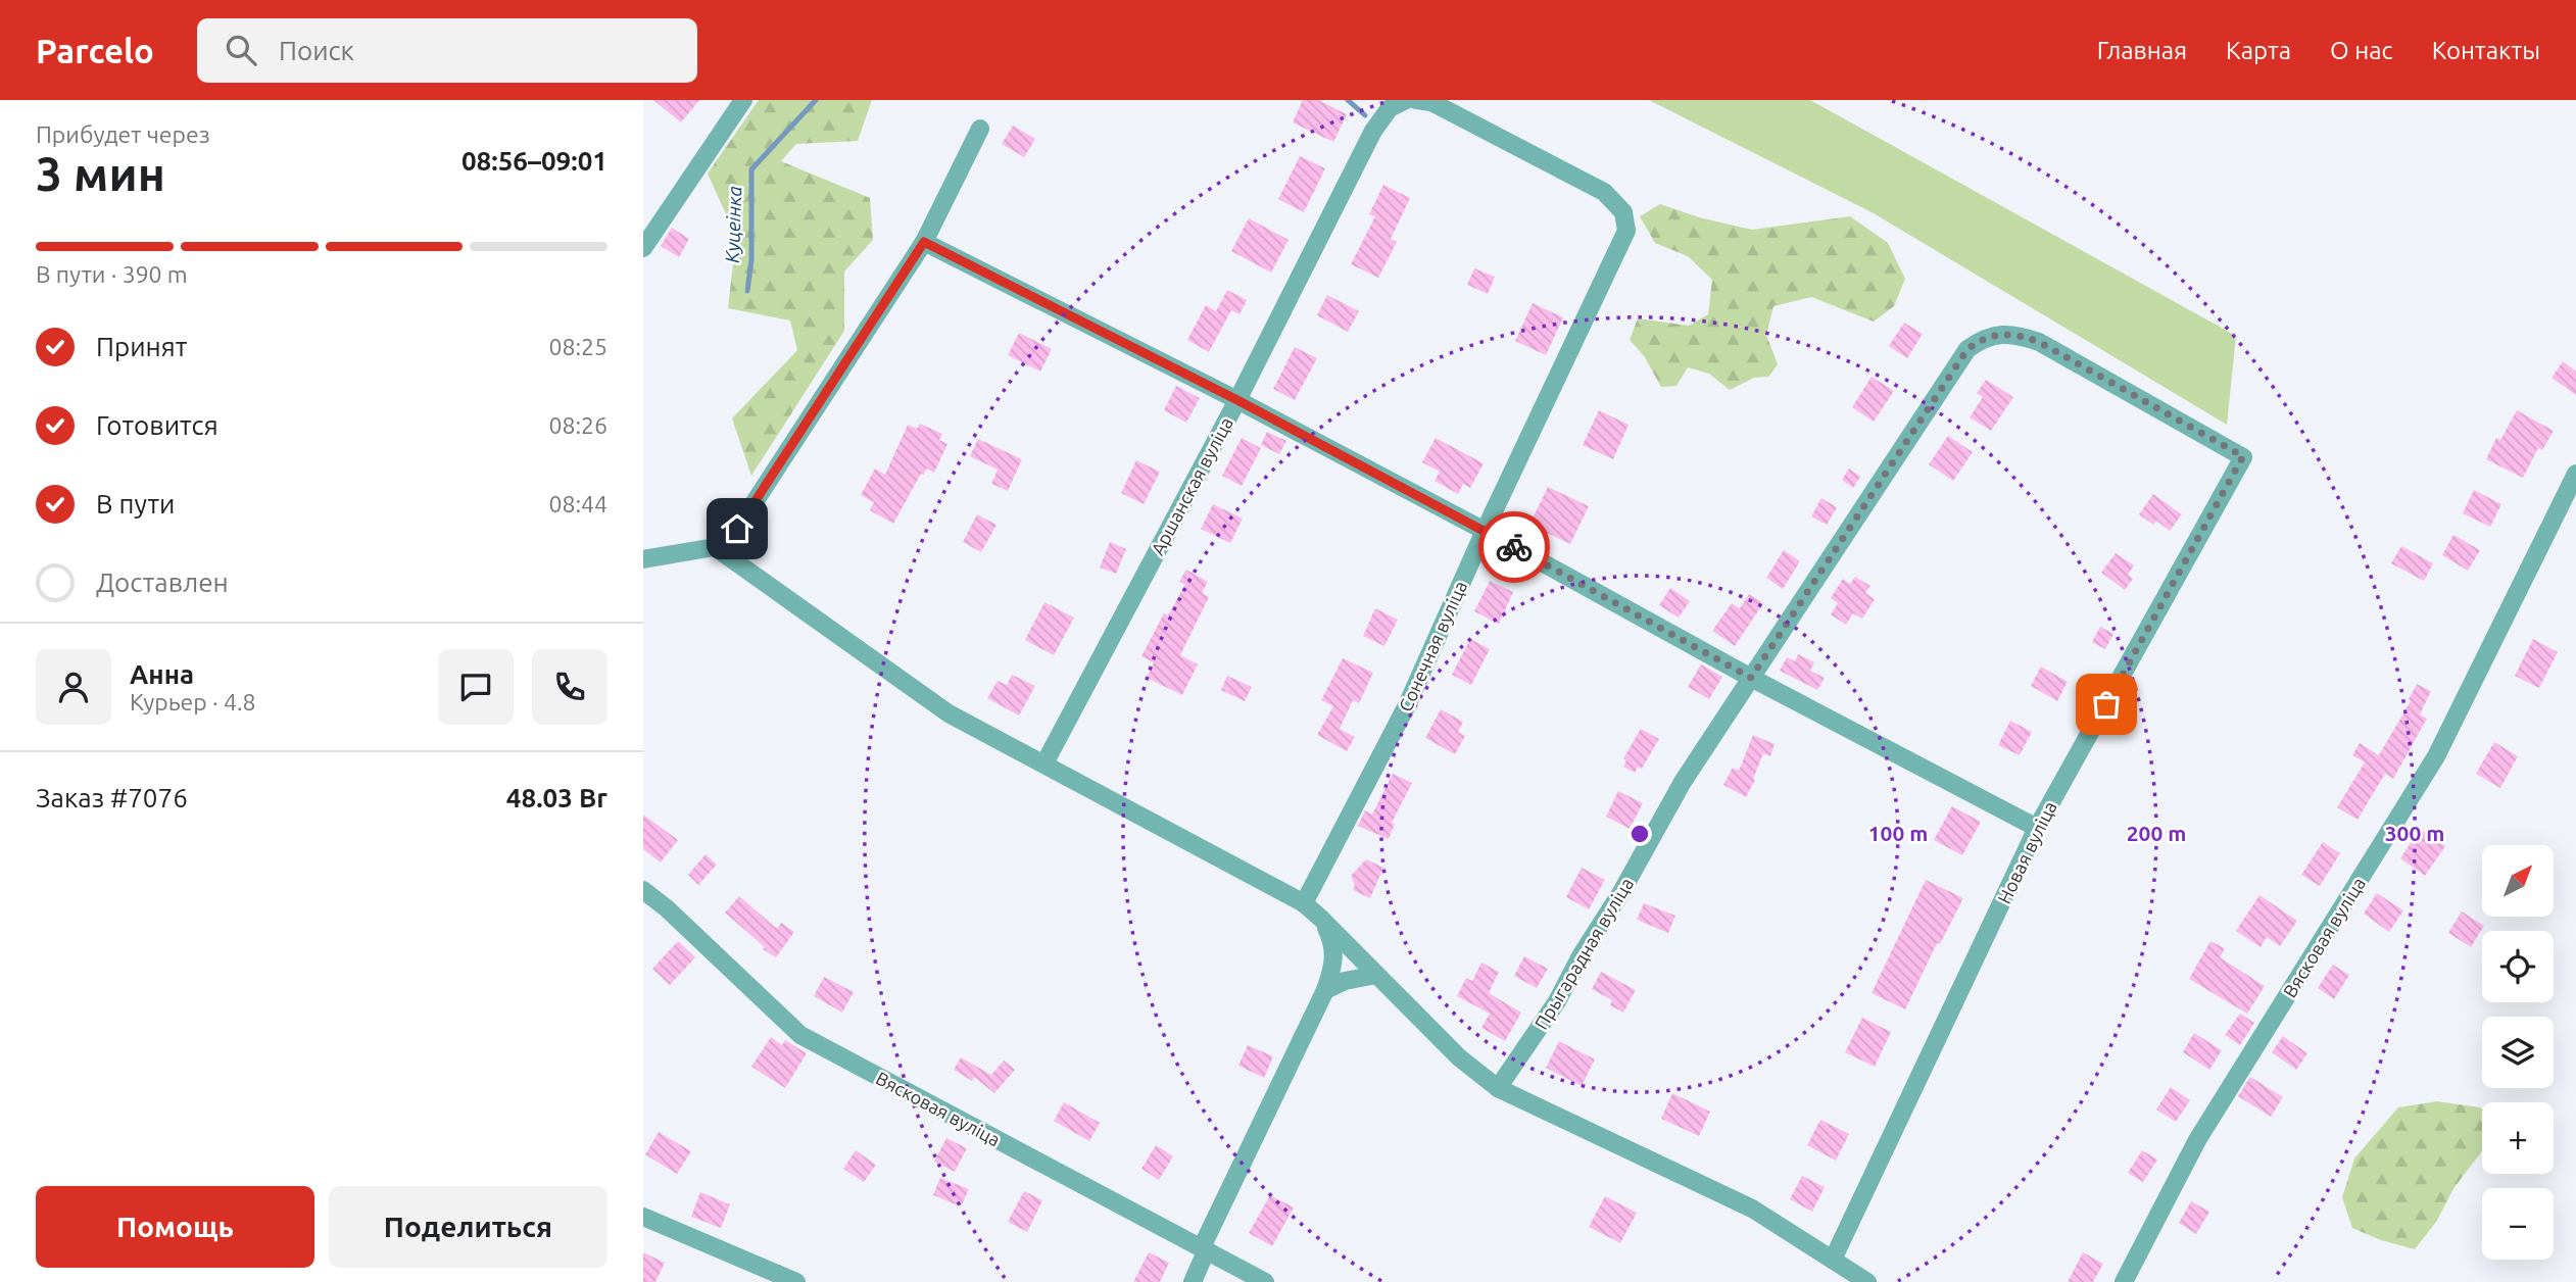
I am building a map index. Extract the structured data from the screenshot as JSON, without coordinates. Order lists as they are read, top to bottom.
{
  "streets": {
    "street": [
      "Аршанская вуліца",
      "Сонечная вуліца",
      "Новая вуліца",
      "Вясковая вуліца",
      "Прыгарадная вуліца"
    ]
  },
  "crossings": [
    ["Новая вуліца", "Прыгарадная вуліца"]
  ],
  "water": ["Куцеінка"],
  "north": "top right",
  "page": {
    "header": "Parcelo",
    "search": "Поиск",
    "nav": [
      "Главная",
      "Карта",
      "О нас",
      "Контакты"
    ],
    "heading": ["3 мин", "Прибудет через", "08:56–09:01"],
    "panel": [
      "Анна",
      "Курьер · 4.8",
      "Заказ #7076",
      "48.03 Br"
    ],
    "bar": "В пути · 390 m",
    "list": [
      ["Принят", "08:25"],
      ["Готовится", "08:26"],
      ["В пути", "08:44"],
      "Доставлен"
    ],
    "map_buttons": ["+", "−"],
    "buttons": ["Помощь", "Поделиться"]
  },
  "rings": ["100 m", "200 m", "300 m"]
}
